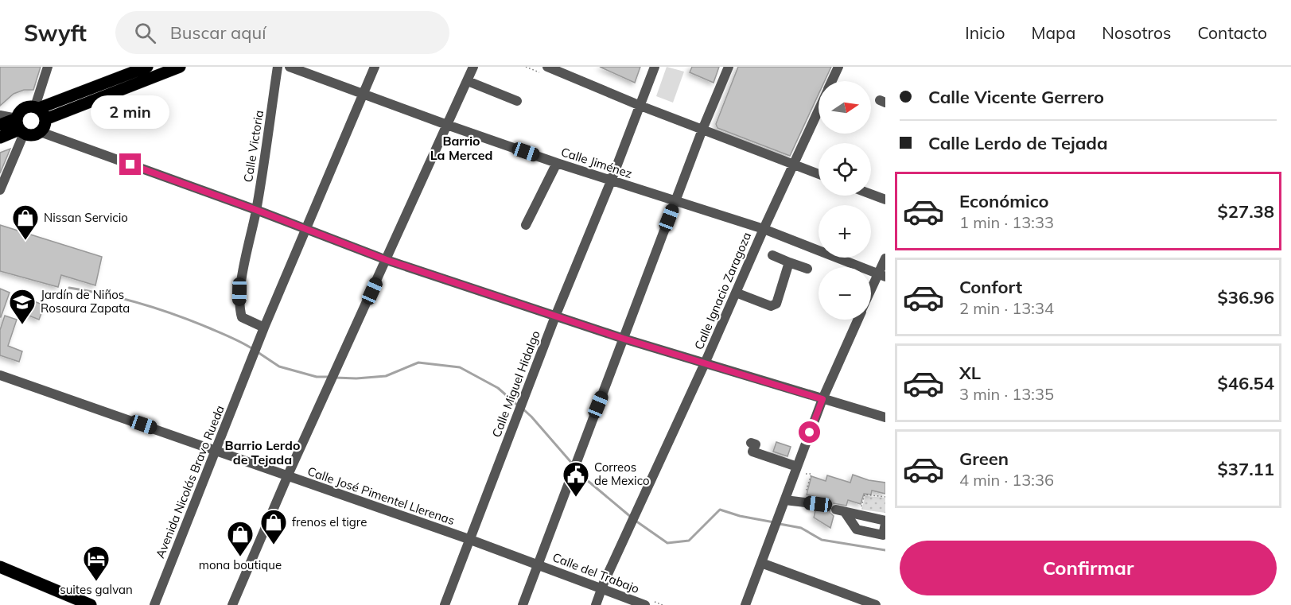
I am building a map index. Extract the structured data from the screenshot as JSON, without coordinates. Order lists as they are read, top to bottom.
{
  "streets": {
    "street": [
      "Calle Victoria",
      "Calle Jiménez",
      "Calle Ignacio Zaragoza",
      "Calle Miguel Hidalgo",
      "Avenida Nicolás Bravo Rueda",
      "Calle José Pimentel Llerenas",
      "Calle del Trabajo"
    ]
  },
  "crossings": [
    ["Calle Victoria", "Avenida Nicolás Bravo Rueda"],
    ["Calle Jiménez", "Calle Ignacio Zaragoza"],
    ["Calle Jiménez", "Calle Miguel Hidalgo"],
    ["Calle Ignacio Zaragoza", "Calle del Trabajo"],
    ["Calle Miguel Hidalgo", "Calle José Pimentel Llerenas"],
    ["Avenida Nicolás Bravo Rueda", "Calle José Pimentel Llerenas"],
    ["Calle José Pimentel Llerenas", "Calle del Trabajo"]
  ],
  "districts": ["Barrio La Merced", "Barrio Lerdo de Tejada"],
  "places": {
    "shop": ["Nissan Servicio", "frenos el tigre", "mona boutique"],
    "school or university": ["Jardín de Niños Rosaura Zapata"],
    "public building": ["Correos de Mexico"],
    "hotel": ["suites galvan"]
  },
  "north": "right",
  "page": {
    "header": "Swyft",
    "search": "Buscar aquí",
    "nav": [
      "Inicio",
      "Mapa",
      "Nosotros",
      "Contacto"
    ],
    "banner": ["Calle Vicente Gerrero", "Calle Lerdo de Tejada"],
    "map_buttons": ["+", "−"],
    "bubble": "2 min",
    "list": [
      {
        "name": "Económico",
        "note": "1 min · 13:33",
        "value": "$27.38"
      },
      {
        "name": "Confort",
        "note": "2 min · 13:34",
        "value": "$36.96"
      },
      {
        "name": "XL",
        "note": "3 min · 13:35",
        "value": "$46.54"
      },
      {
        "name": "Green",
        "note": "4 min · 13:36",
        "value": "$37.11"
      }
    ],
    "buttons": "Confirmar"
  }
}
